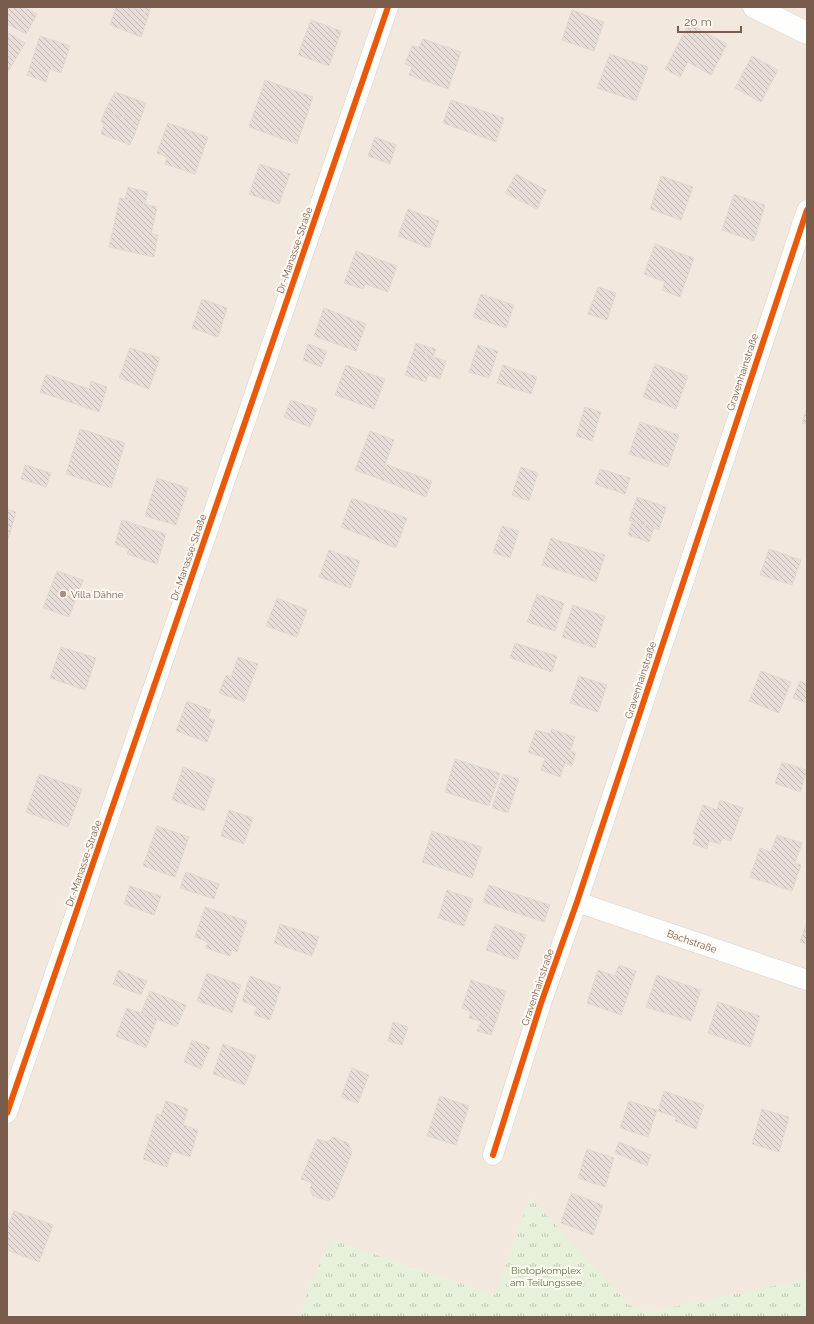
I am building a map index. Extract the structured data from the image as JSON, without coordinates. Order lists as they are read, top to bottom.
{
  "streets": {
    "street": ["Dr.-Manasse-Straße", "Gravenhainstraße", "Bachstraße"]
  },
  "crossings": [
    ["Gravenhainstraße", "Bachstraße"]
  ],
  "parks": ["Biotopkomplex am Teilungssee"],
  "places": ["Villa Dähne"],
  "scale_bar": "20 m"
}
